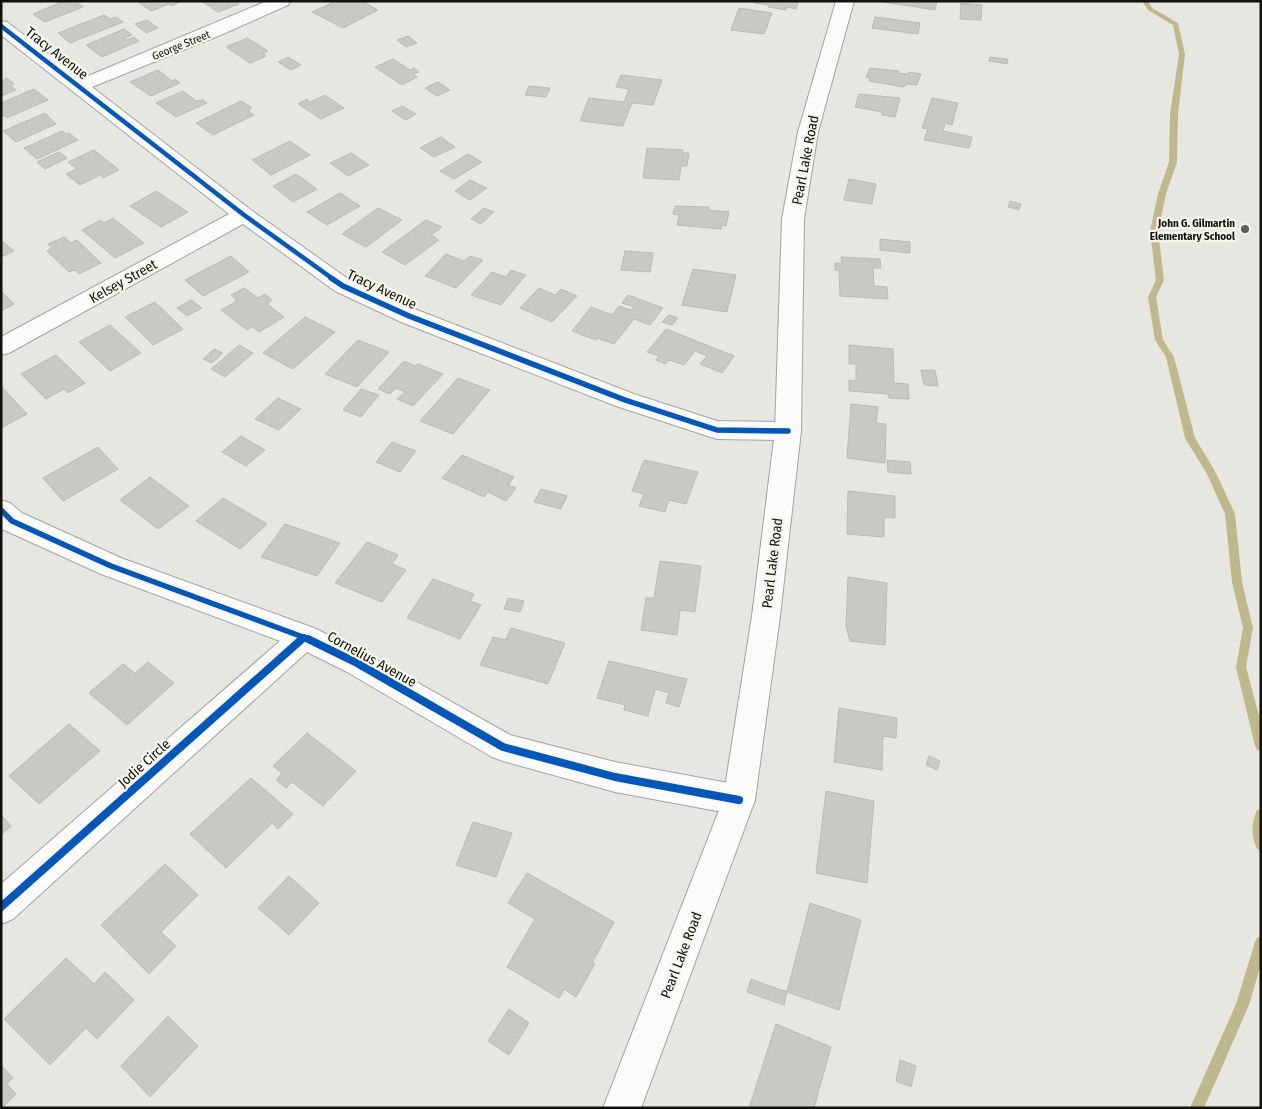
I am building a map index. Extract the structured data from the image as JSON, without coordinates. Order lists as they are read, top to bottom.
{
  "streets": {
    "street": [
      "George Street",
      "Tracy Avenue",
      "Pearl Lake Road",
      "Kelsey Street",
      "Cornelius Avenue",
      "Jodie Circle"
    ]
  },
  "crossings": [
    ["George Street", "Tracy Avenue"],
    ["Tracy Avenue", "Pearl Lake Road"],
    ["Tracy Avenue", "Kelsey Street"],
    ["Pearl Lake Road", "Cornelius Avenue"],
    ["Cornelius Avenue", "Jodie Circle"]
  ],
  "places": ["John G. Gilmartin Elementary School"]
}
